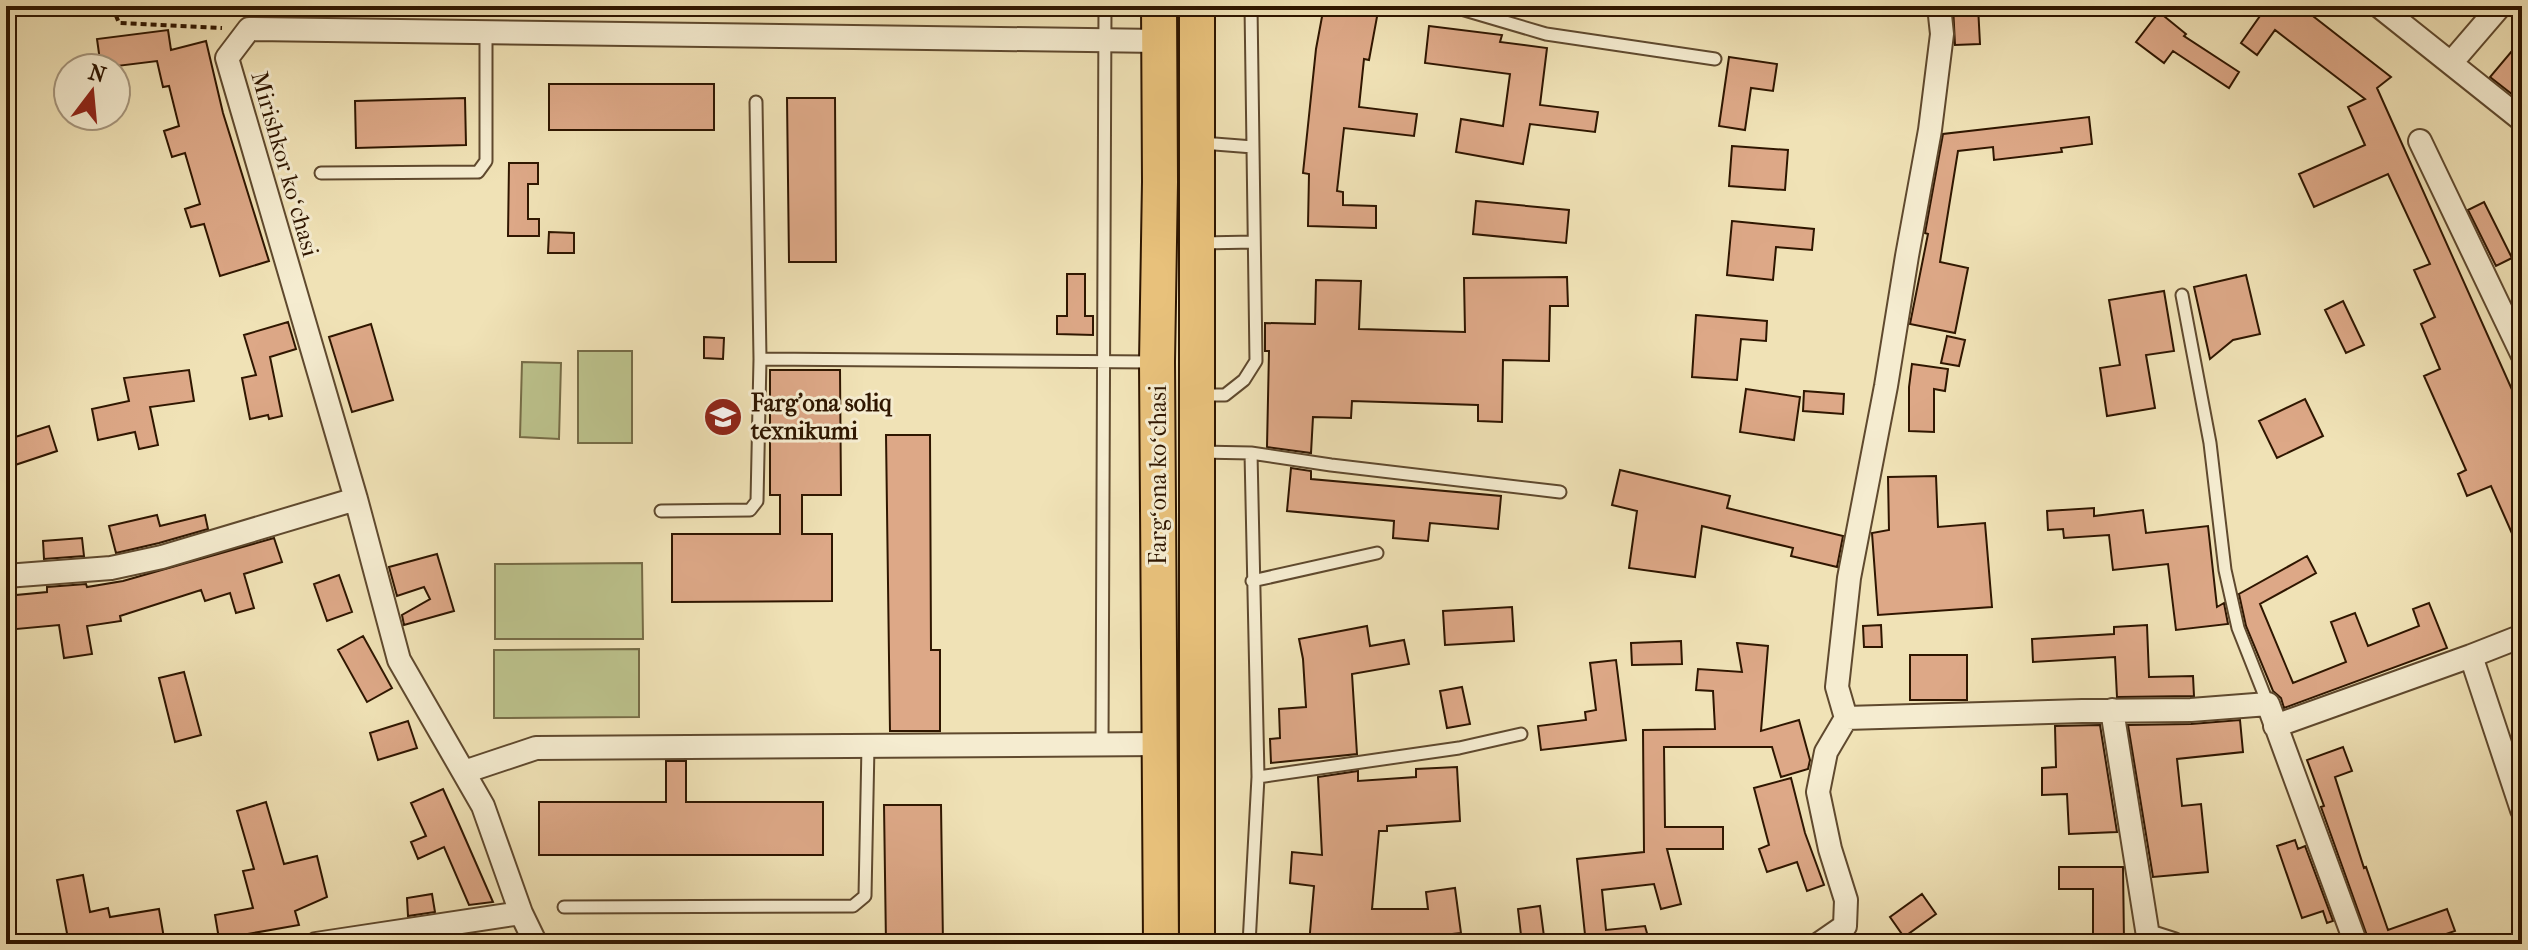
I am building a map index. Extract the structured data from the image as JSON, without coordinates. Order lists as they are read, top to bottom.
{
  "streets": {
    "main road": ["Fargʻona koʻchasi"],
    "street": ["Mirishkor koʻchasi"]
  },
  "places": {
    "school or university": ["Farg'ona soliq texnikumi"]
  },
  "north": "top"
}
